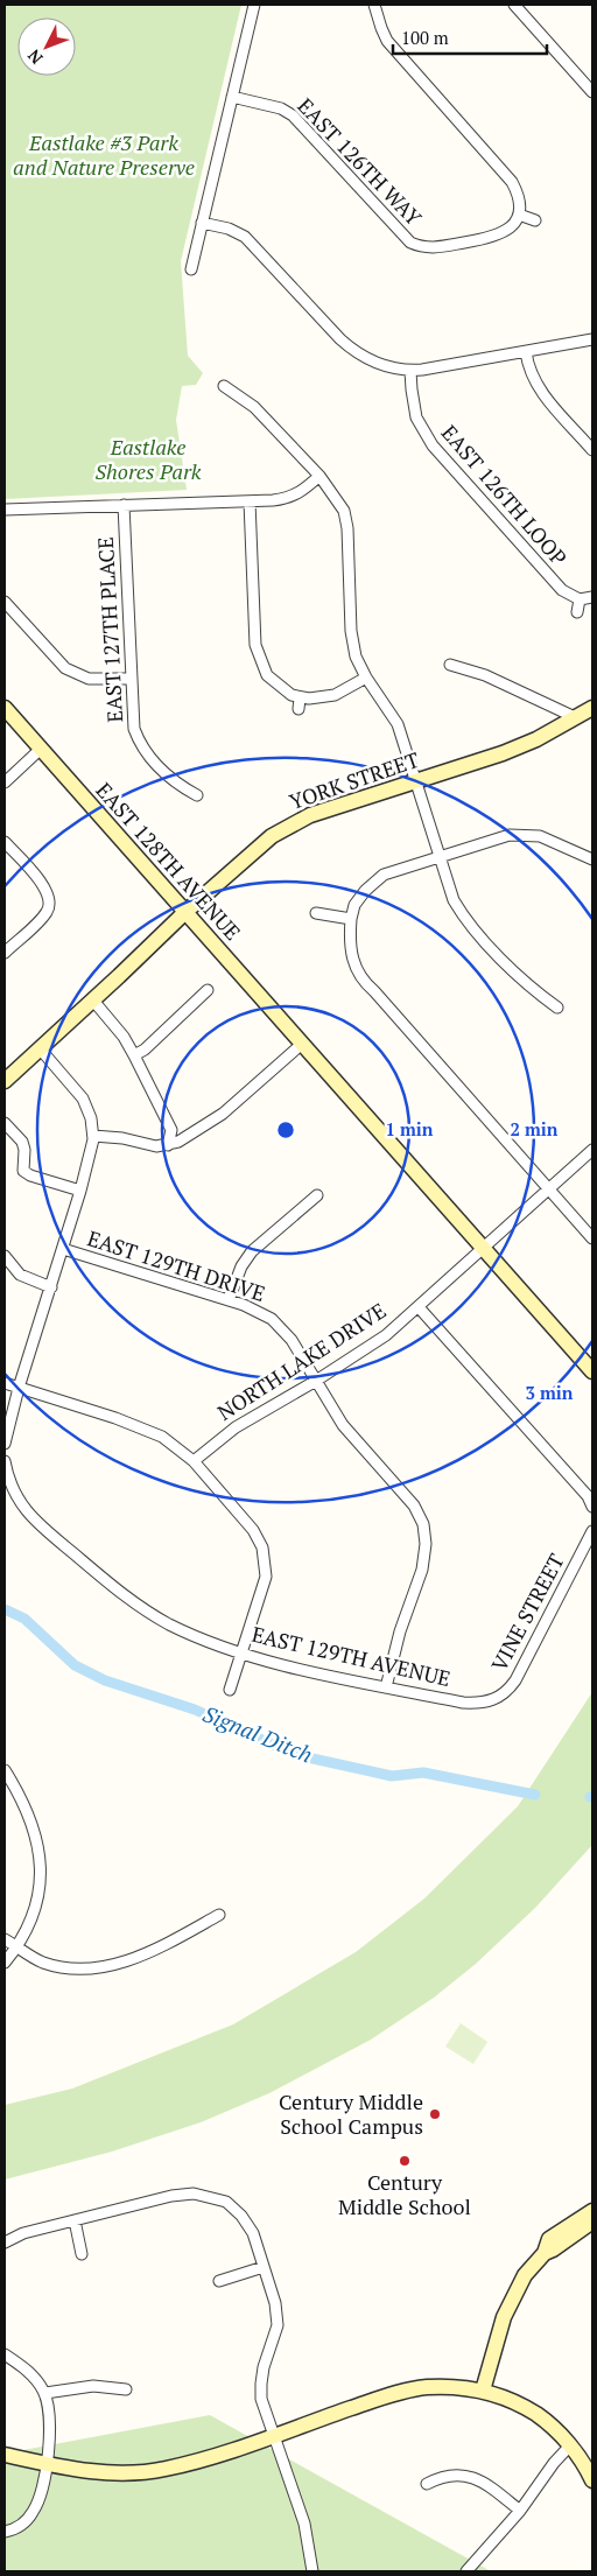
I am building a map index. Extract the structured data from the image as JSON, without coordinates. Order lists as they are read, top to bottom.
{
  "streets": {
    "street": [
      "EAST 126TH WAY",
      "EAST 126TH LOOP",
      "EAST 127TH PLACE",
      "YORK STREET",
      "EAST 128TH AVENUE",
      "EAST 129TH DRIVE",
      "NORTH LAKE DRIVE",
      "VINE STREET",
      "EAST 129TH AVENUE"
    ]
  },
  "crossings": [
    ["YORK STREET", "EAST 128TH AVENUE"],
    ["EAST 128TH AVENUE", "NORTH LAKE DRIVE"],
    ["EAST 129TH DRIVE", "NORTH LAKE DRIVE"],
    ["EAST 129TH DRIVE", "EAST 129TH AVENUE"],
    ["VINE STREET", "EAST 129TH AVENUE"]
  ],
  "water": ["Signal Ditch"],
  "parks": ["Eastlake #3 Park and Nature Preserve", "Eastlake Shores Park"],
  "places": ["Century Middle School Campus", "Century Middle School"],
  "scale_bar": "100 m",
  "north": "bottom left",
  "rings": ["1 min", "2 min", "3 min"]
}
